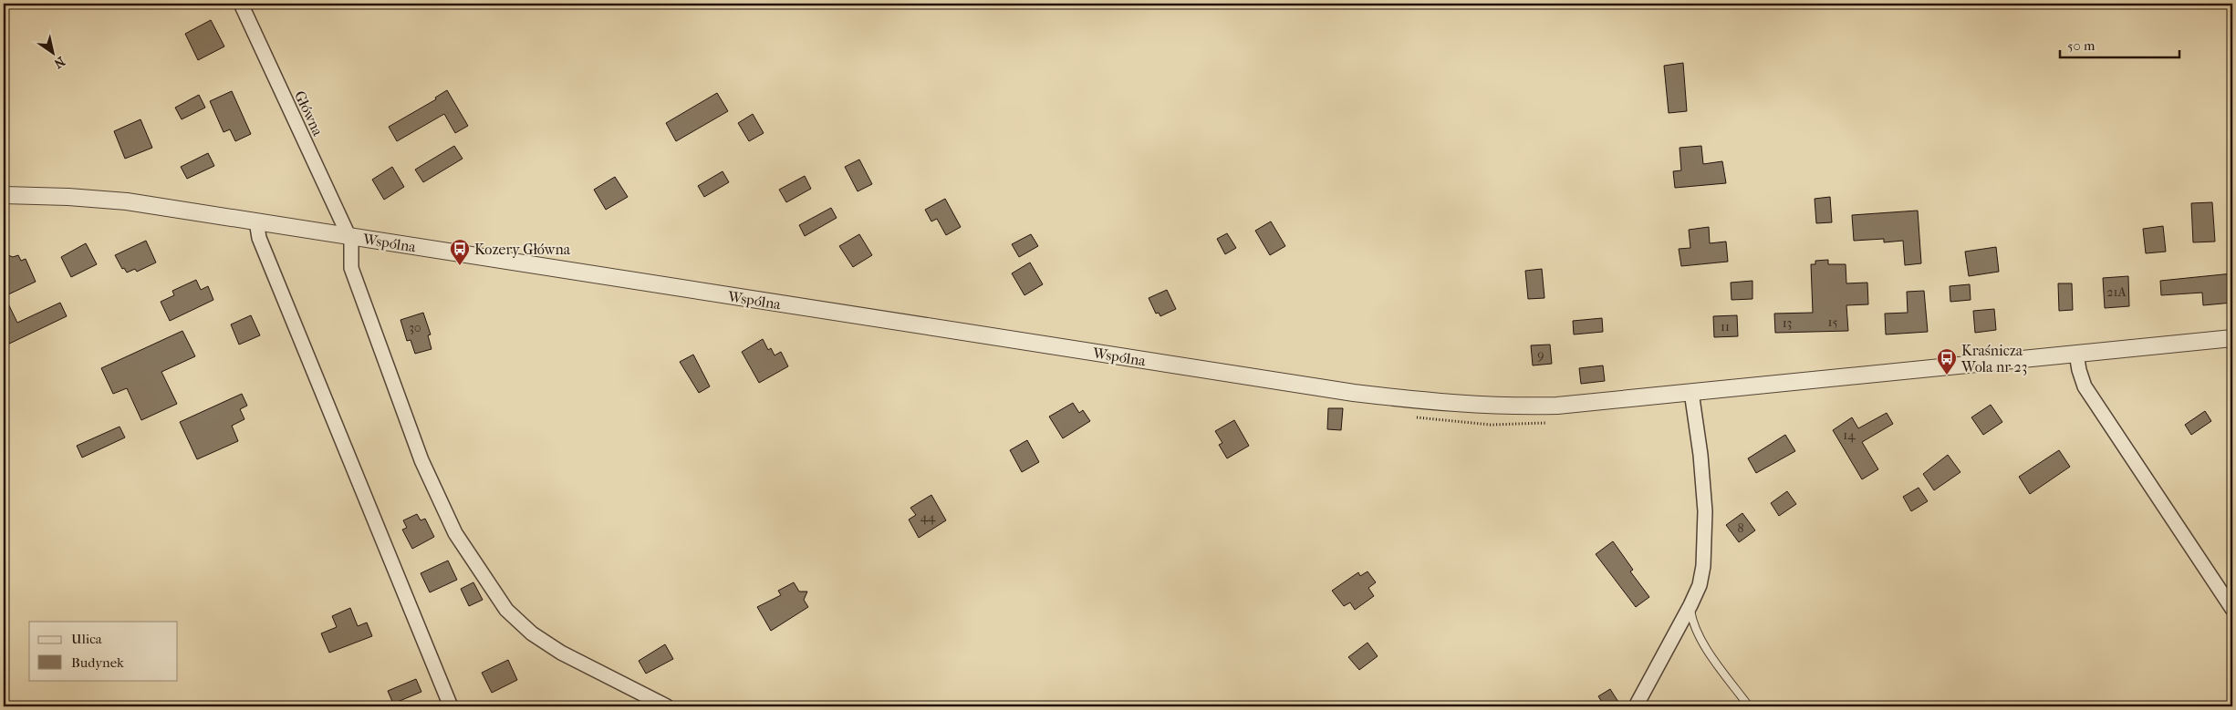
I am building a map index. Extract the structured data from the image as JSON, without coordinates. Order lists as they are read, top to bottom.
{
  "streets": {
    "street": ["Główna", "Wspólna"]
  },
  "crossings": [
    ["Główna", "Wspólna"]
  ],
  "places": {
    "bus stop": ["Kozery Główna", "Kraśnicza Wola nr 23"]
  },
  "house_numbers": [
    "21A",
    "15",
    "13",
    "11",
    "30",
    "9",
    "14",
    "44",
    "8"
  ],
  "legend": ["Ulica", "Budynek"],
  "scale_bar": "50 m",
  "north": "bottom right"
}
